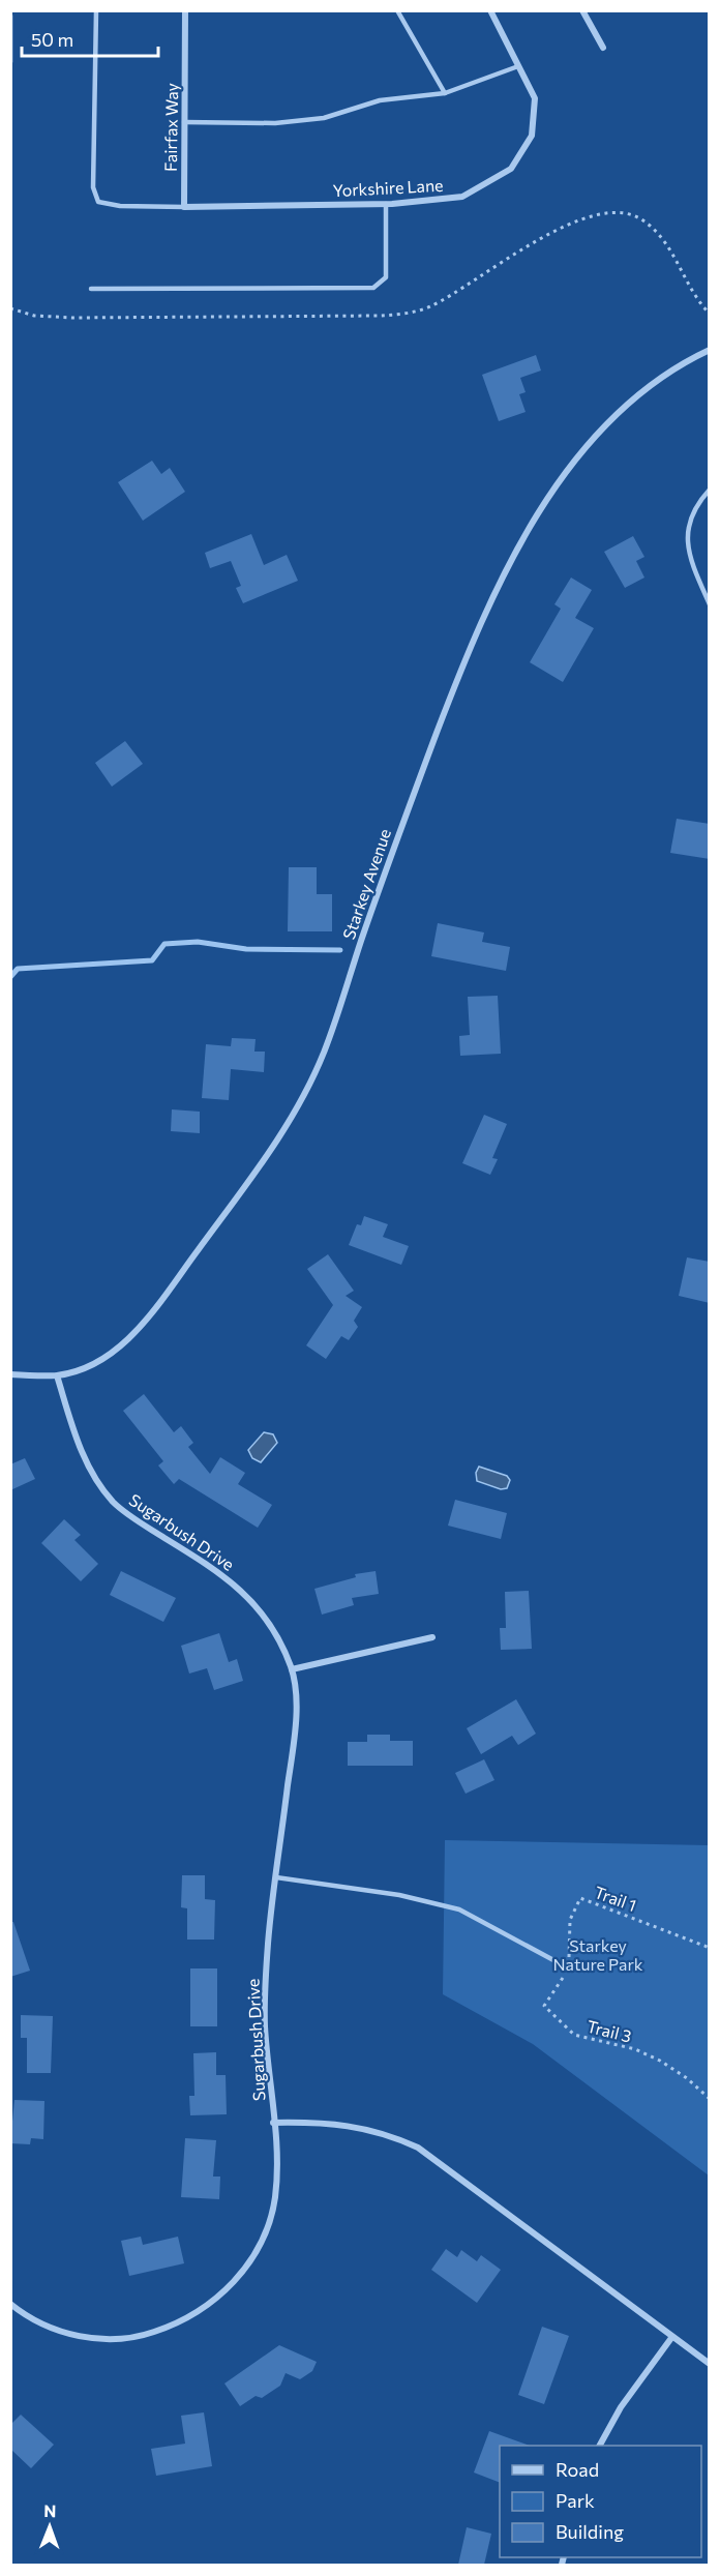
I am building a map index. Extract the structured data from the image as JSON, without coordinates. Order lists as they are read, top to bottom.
{
  "streets": {
    "street": [
      "Fairfax Way",
      "Yorkshire Lane",
      "Starkey Avenue",
      "Sugarbush Drive"
    ],
    "path": ["Trail 1", "Trail 3"]
  },
  "crossings": [
    ["Fairfax Way", "Yorkshire Lane"],
    ["Starkey Avenue", "Sugarbush Drive"],
    ["Trail 1", "Trail 3"]
  ],
  "parks": ["Starkey Nature Park"],
  "legend": ["Road", "Park", "Building"],
  "scale_bar": "50 m",
  "north": "top"
}
